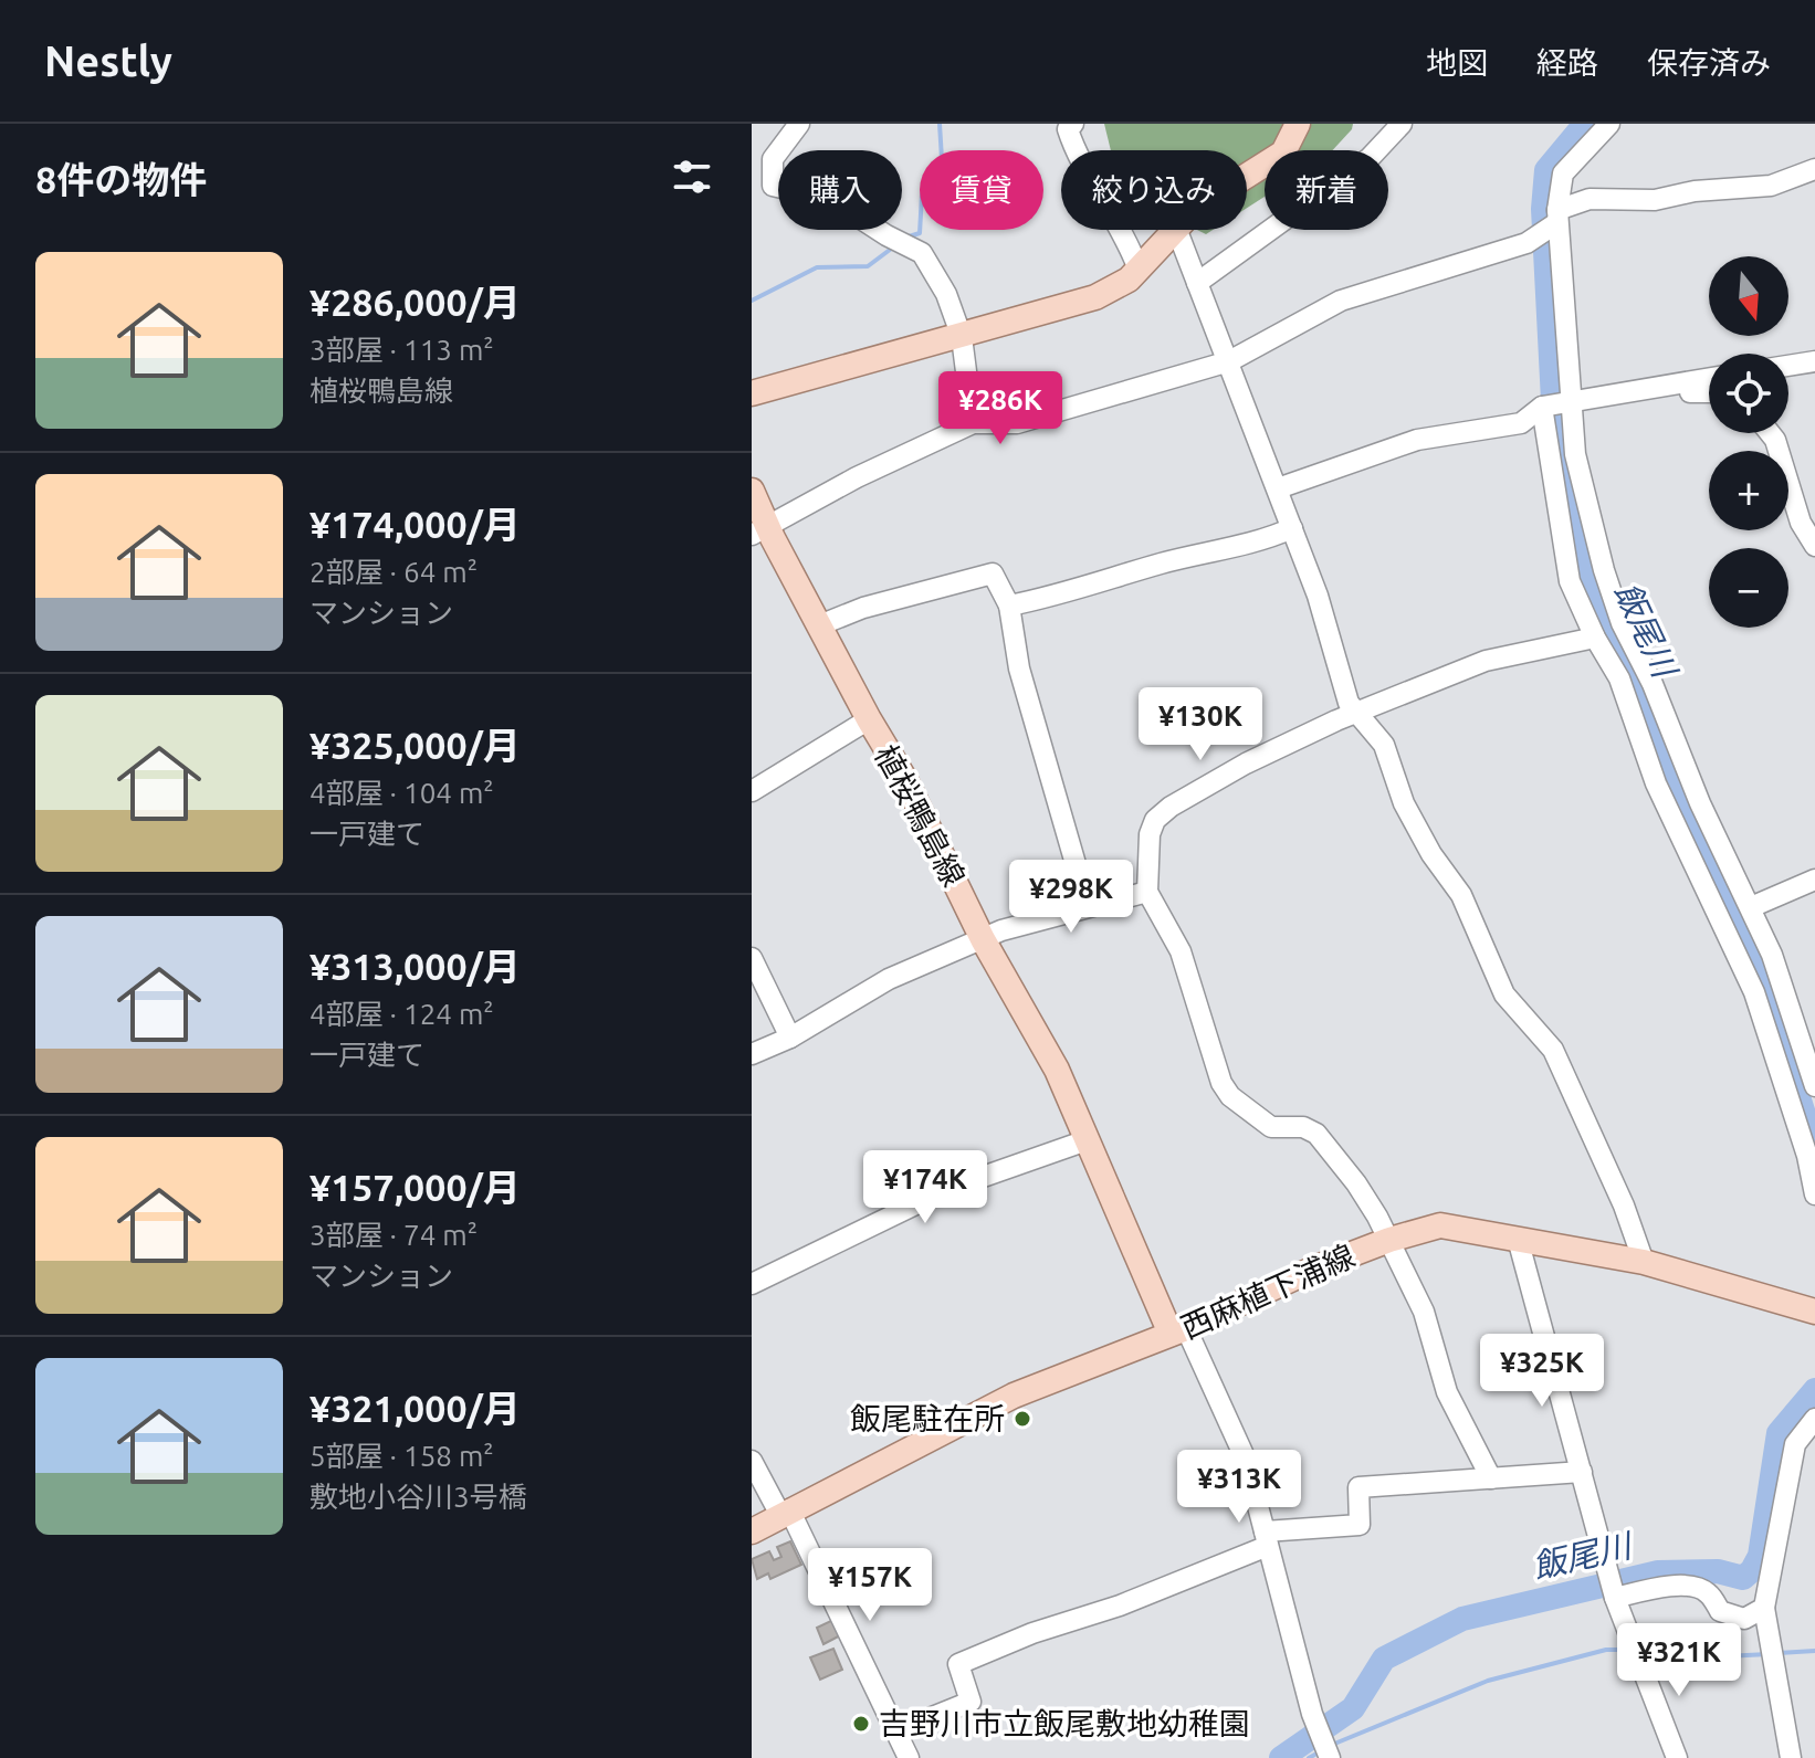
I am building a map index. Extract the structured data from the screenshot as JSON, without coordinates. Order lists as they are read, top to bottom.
{
  "streets": {
    "main road": ["植桜鴨島線", "西麻植下浦線"]
  },
  "crossings": [
    ["植桜鴨島線", "西麻植下浦線"]
  ],
  "water": ["飯尾川"],
  "places": ["飯尾駐在所", "吉野川市立飯尾敷地幼稚園"],
  "north": "bottom",
  "page": {
    "header": "Nestly",
    "nav": ["地図", "経路", "保存済み"],
    "heading": "8件の物件",
    "chip": [
      "購入",
      "賃貸",
      "絞り込み",
      "新着"
    ],
    "list": [
      {
        "name": "¥286,000/月",
        "note": "3部屋 · 113 m² · 植桜鴨島線"
      },
      {
        "name": "¥174,000/月",
        "note": "2部屋 · 64 m² · マンション"
      },
      {
        "name": "¥325,000/月",
        "note": "4部屋 · 104 m² · 一戸建て"
      },
      {
        "name": "¥313,000/月",
        "note": "4部屋 · 124 m² · 一戸建て"
      },
      {
        "name": "¥157,000/月",
        "note": "3部屋 · 74 m² · マンション"
      },
      {
        "name": "¥321,000/月",
        "note": "5部屋 · 158 m² · 敷地小谷川3号橋"
      }
    ],
    "map_buttons": ["+", "−"],
    "price": [
      "¥286K",
      "¥130K",
      "¥298K",
      "¥174K",
      "¥325K",
      "¥313K",
      "¥157K",
      "¥321K"
    ]
  }
}
